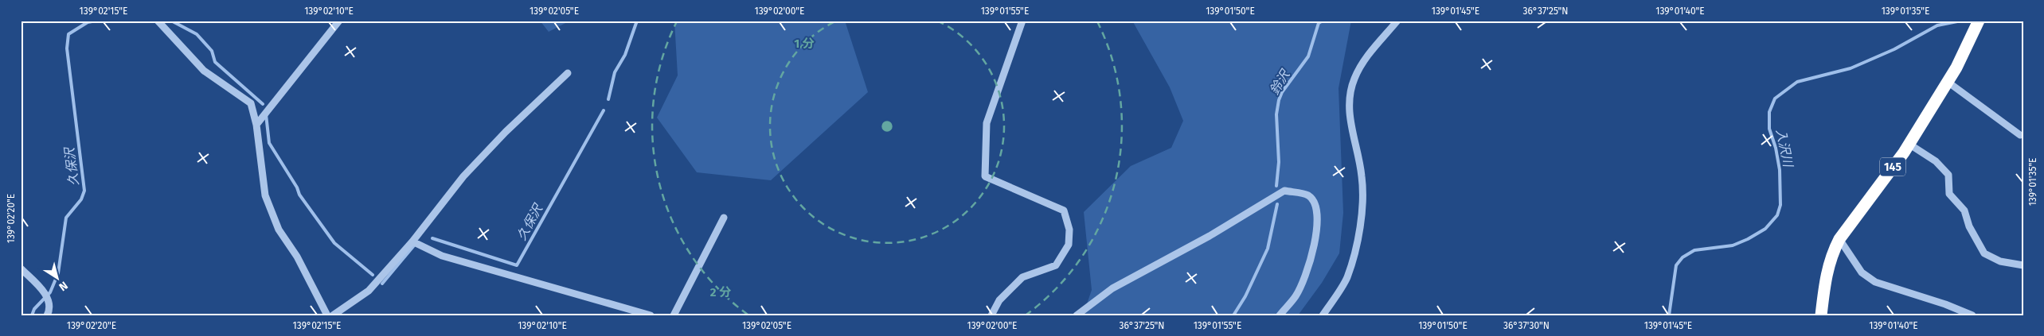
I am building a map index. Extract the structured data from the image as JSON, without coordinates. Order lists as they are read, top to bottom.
{
  "streets": {
    "highway": ["145"]
  },
  "water": ["鈴沢", "入沢川", "久保沢"],
  "north": "bottom right",
  "coordinates": [
    "139°02'15\"E",
    "139°02'10\"E",
    "139°02'05\"E",
    "139°02'00\"E",
    "139°01'55\"E",
    "139°01'50\"E",
    "139°01'45\"E",
    "36°37'25\"N",
    "139°01'40\"E",
    "139°01'35\"E",
    "139°02'20\"E",
    "36°37'30\"N"
  ],
  "rings": ["1 分", "2 分"]
}
